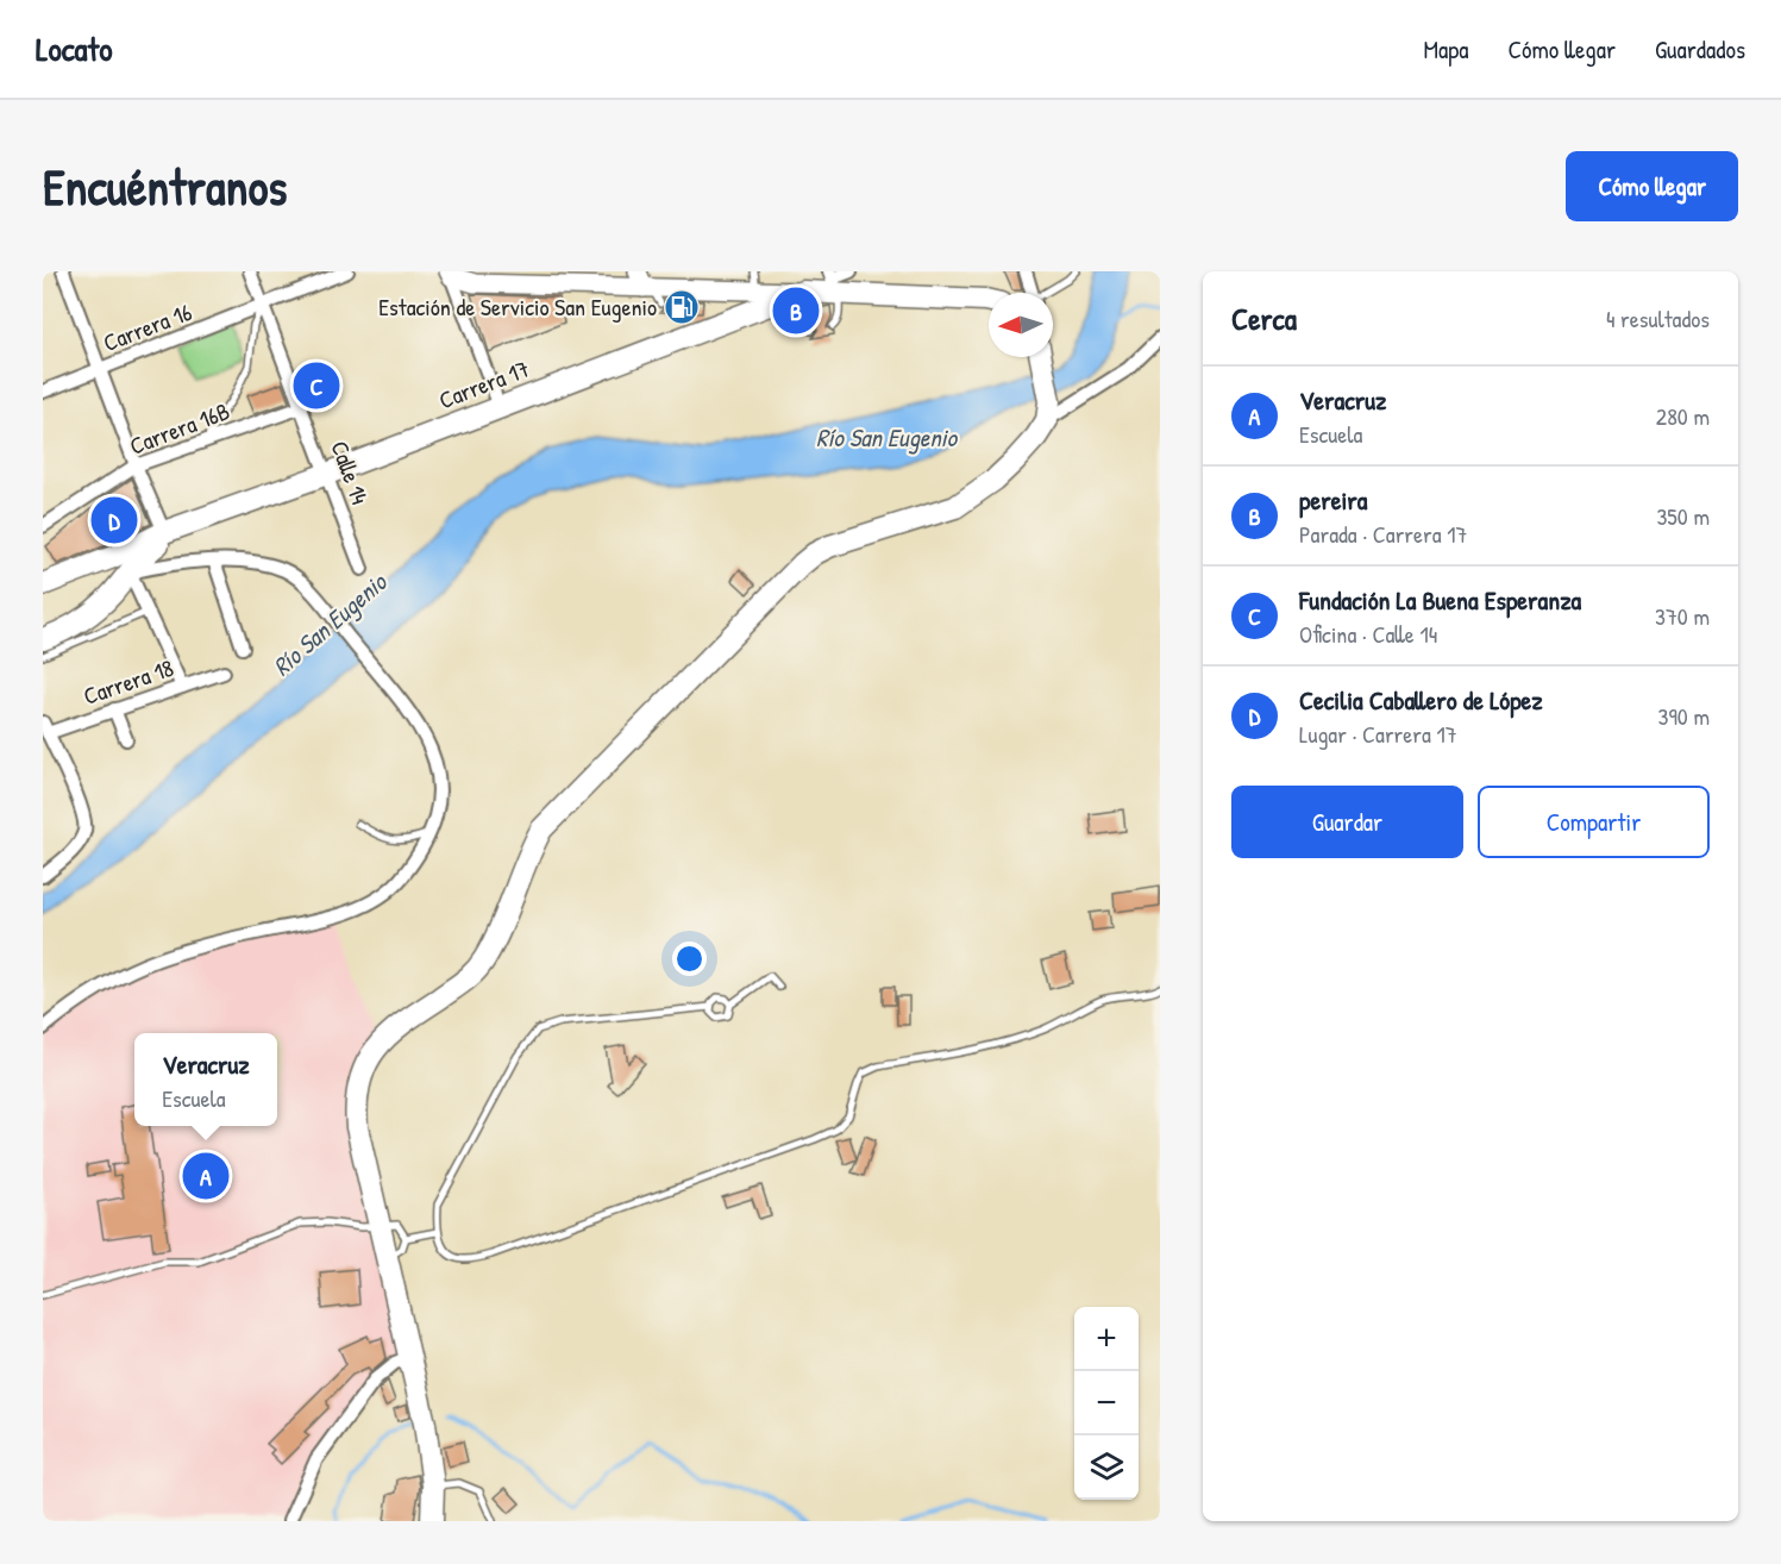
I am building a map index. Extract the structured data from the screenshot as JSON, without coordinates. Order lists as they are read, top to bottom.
{
  "streets": {
    "main road": ["Carrera 17"],
    "street": [
      "Carrera 16",
      "Carrera 16B",
      "Calle 14",
      "Carrera 18"
    ]
  },
  "crossings": [
    ["Carrera 16", "Calle 14"],
    ["Carrera 17", "Calle 14"],
    ["Carrera 16B", "Calle 14"]
  ],
  "water": ["Río San Eugenio"],
  "places": {
    "fuel station": ["Estación de Servicio San Eugenio"]
  },
  "north": "left",
  "page": {
    "header": "Locato",
    "nav": ["Mapa", "Cómo llegar", "Guardados"],
    "buttons": [
      "Cómo llegar",
      ["Guardar", "Compartir"]
    ],
    "title": "Encuéntranos",
    "heading": ["Cerca", "4 resultados"],
    "pins": [
      "B",
      "C",
      "D",
      "A"
    ],
    "list": [
      {
        "mark": "A",
        "name": "Veracruz",
        "note": "Escuela",
        "value": "280 m"
      },
      {
        "mark": "B",
        "name": "pereira",
        "note": "Parada · Carrera 17",
        "value": "350 m"
      },
      {
        "mark": "C",
        "name": "Fundación La Buena Esperanza",
        "note": "Oficina · Calle 14",
        "value": "370 m"
      },
      {
        "mark": "D",
        "name": "Cecilia Caballero de López",
        "note": "Lugar · Carrera 17",
        "value": "390 m"
      }
    ],
    "popup": ["Veracruz", "Escuela"],
    "map_buttons": ["+", "−"]
  }
}
